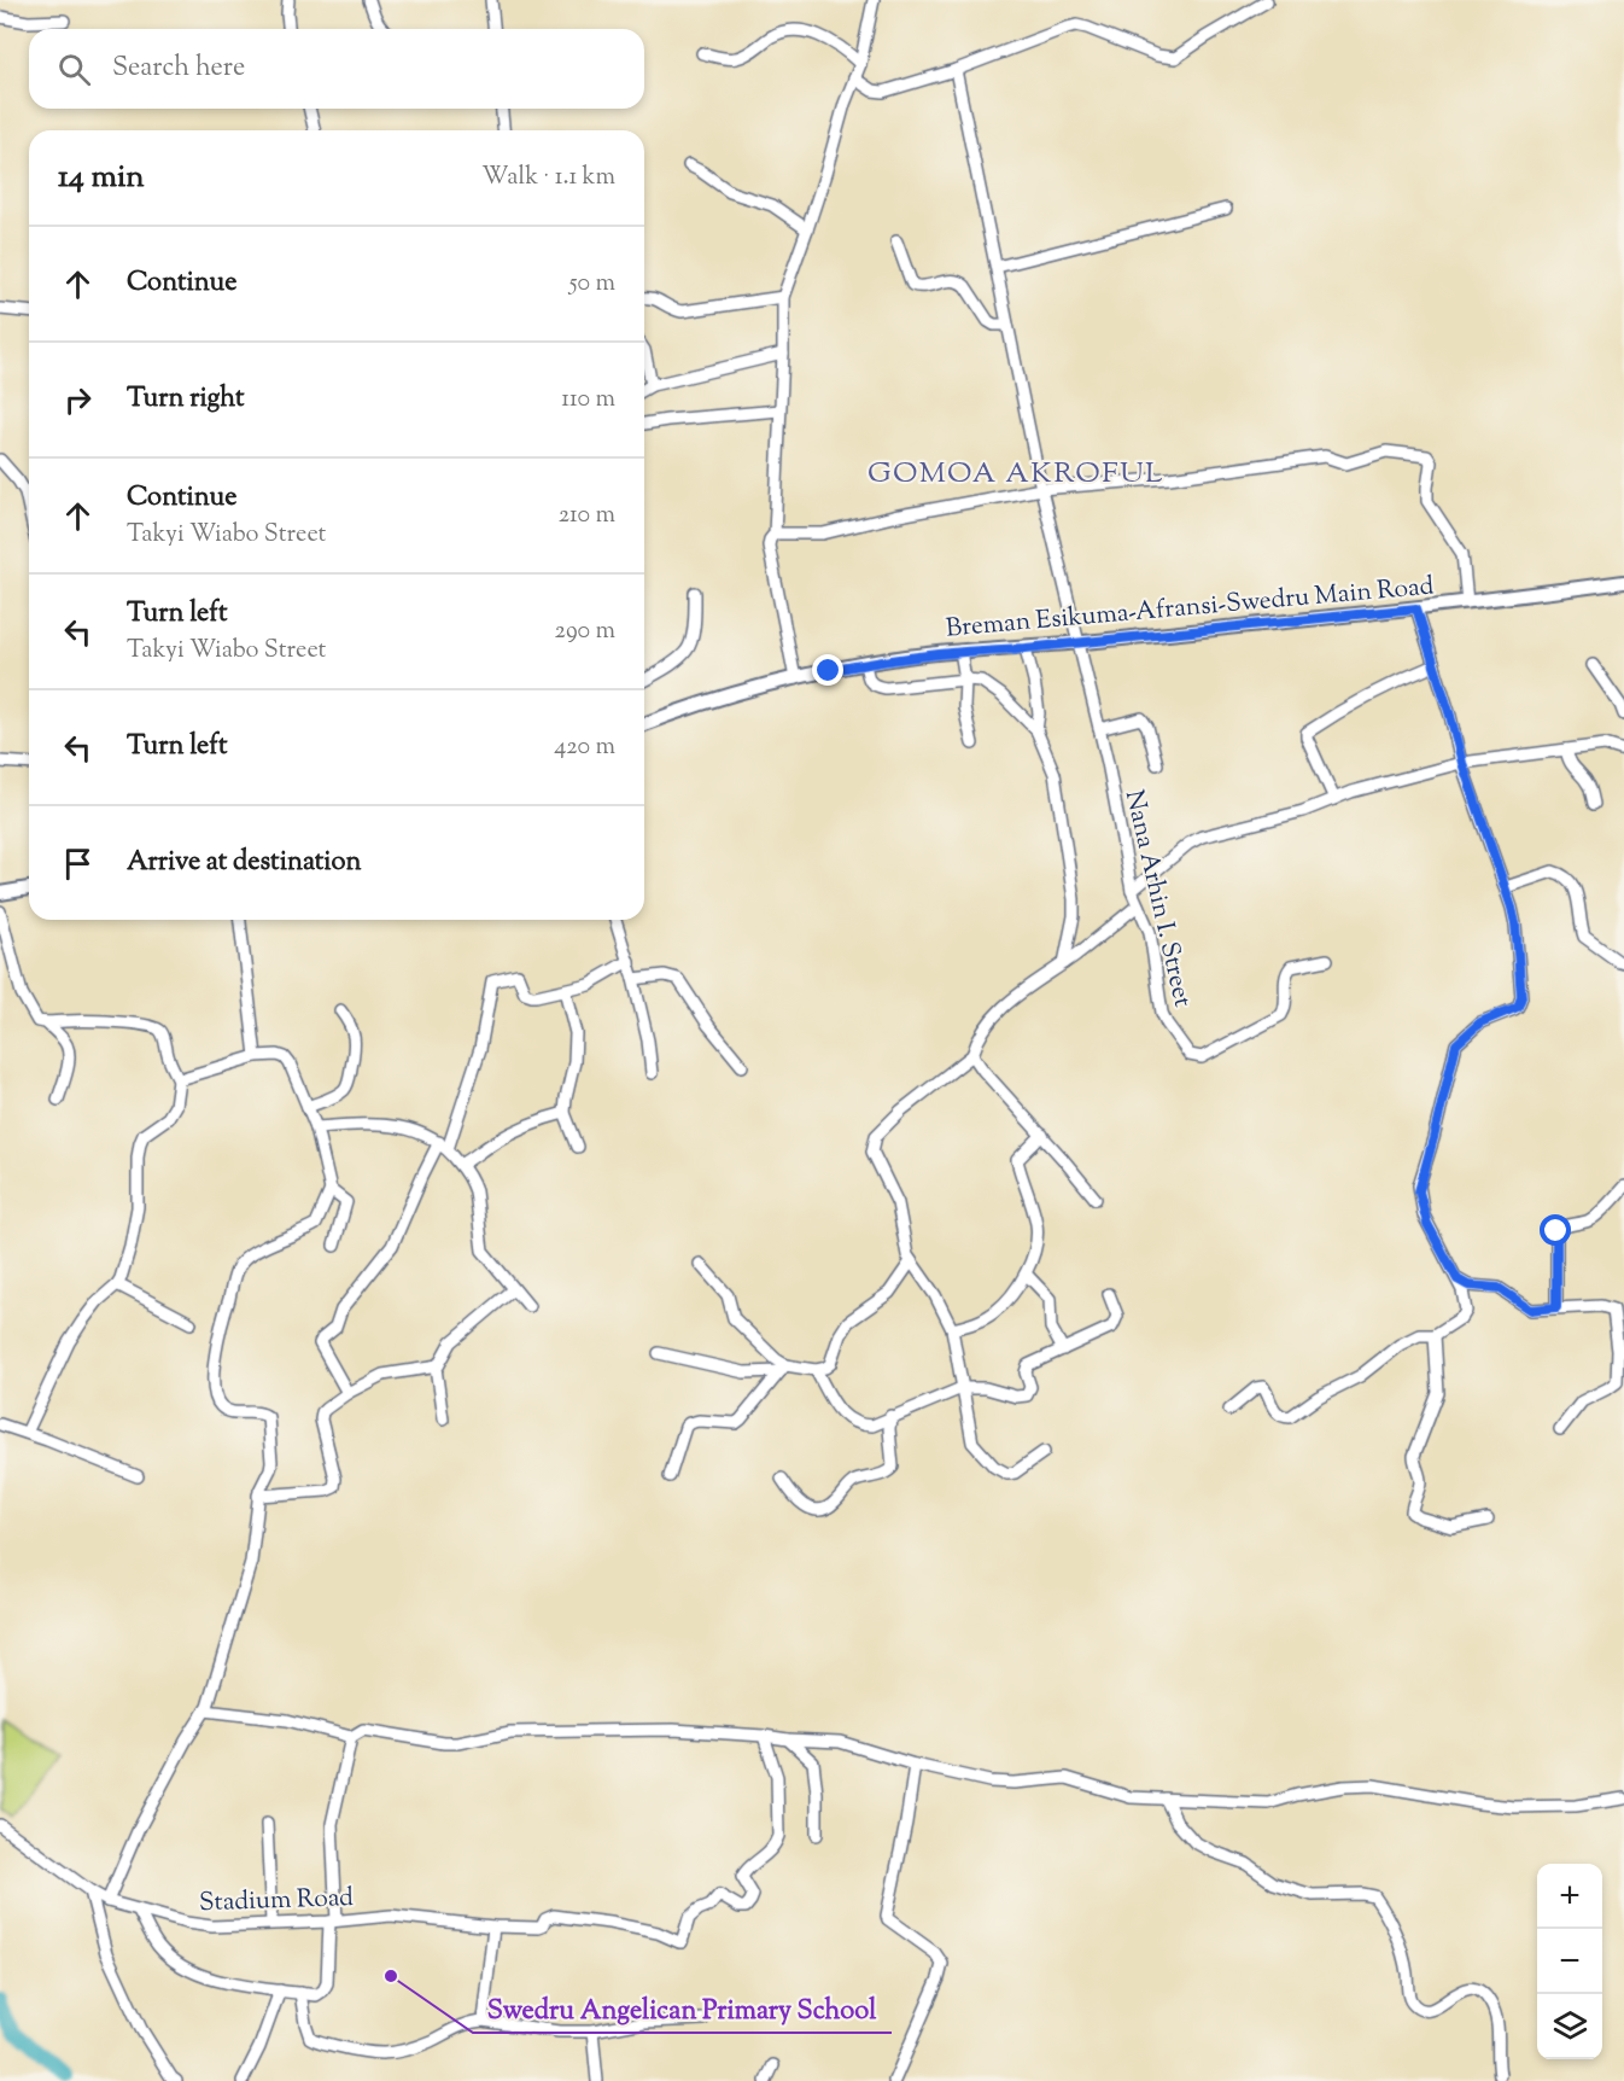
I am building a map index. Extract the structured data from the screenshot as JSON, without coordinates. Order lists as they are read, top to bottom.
{
  "streets": {
    "main road": ["Breman Esikuma-Afransi-Swedru Main Road"],
    "street": ["Nana Arhin I. Street", "Stadium Road"]
  },
  "crossings": [
    ["Breman Esikuma-Afransi-Swedru Main Road", "Nana Arhin I. Street"]
  ],
  "districts": ["GOMOA AKROFUL"],
  "places": ["Swedru Angelican Primary School"],
  "page": {
    "search": "Search here",
    "heading": ["14 min", "Walk · 1.1 km"],
    "list": [
      ["Continue", "50 m"],
      ["Turn right", "110 m"],
      ["Continue", "Takyi Wiabo Street", "210 m"],
      ["Turn left", "Takyi Wiabo Street", "290 m"],
      ["Turn left", "420 m"],
      "Arrive at destination"
    ],
    "map_buttons": ["+", "−"]
  }
}
